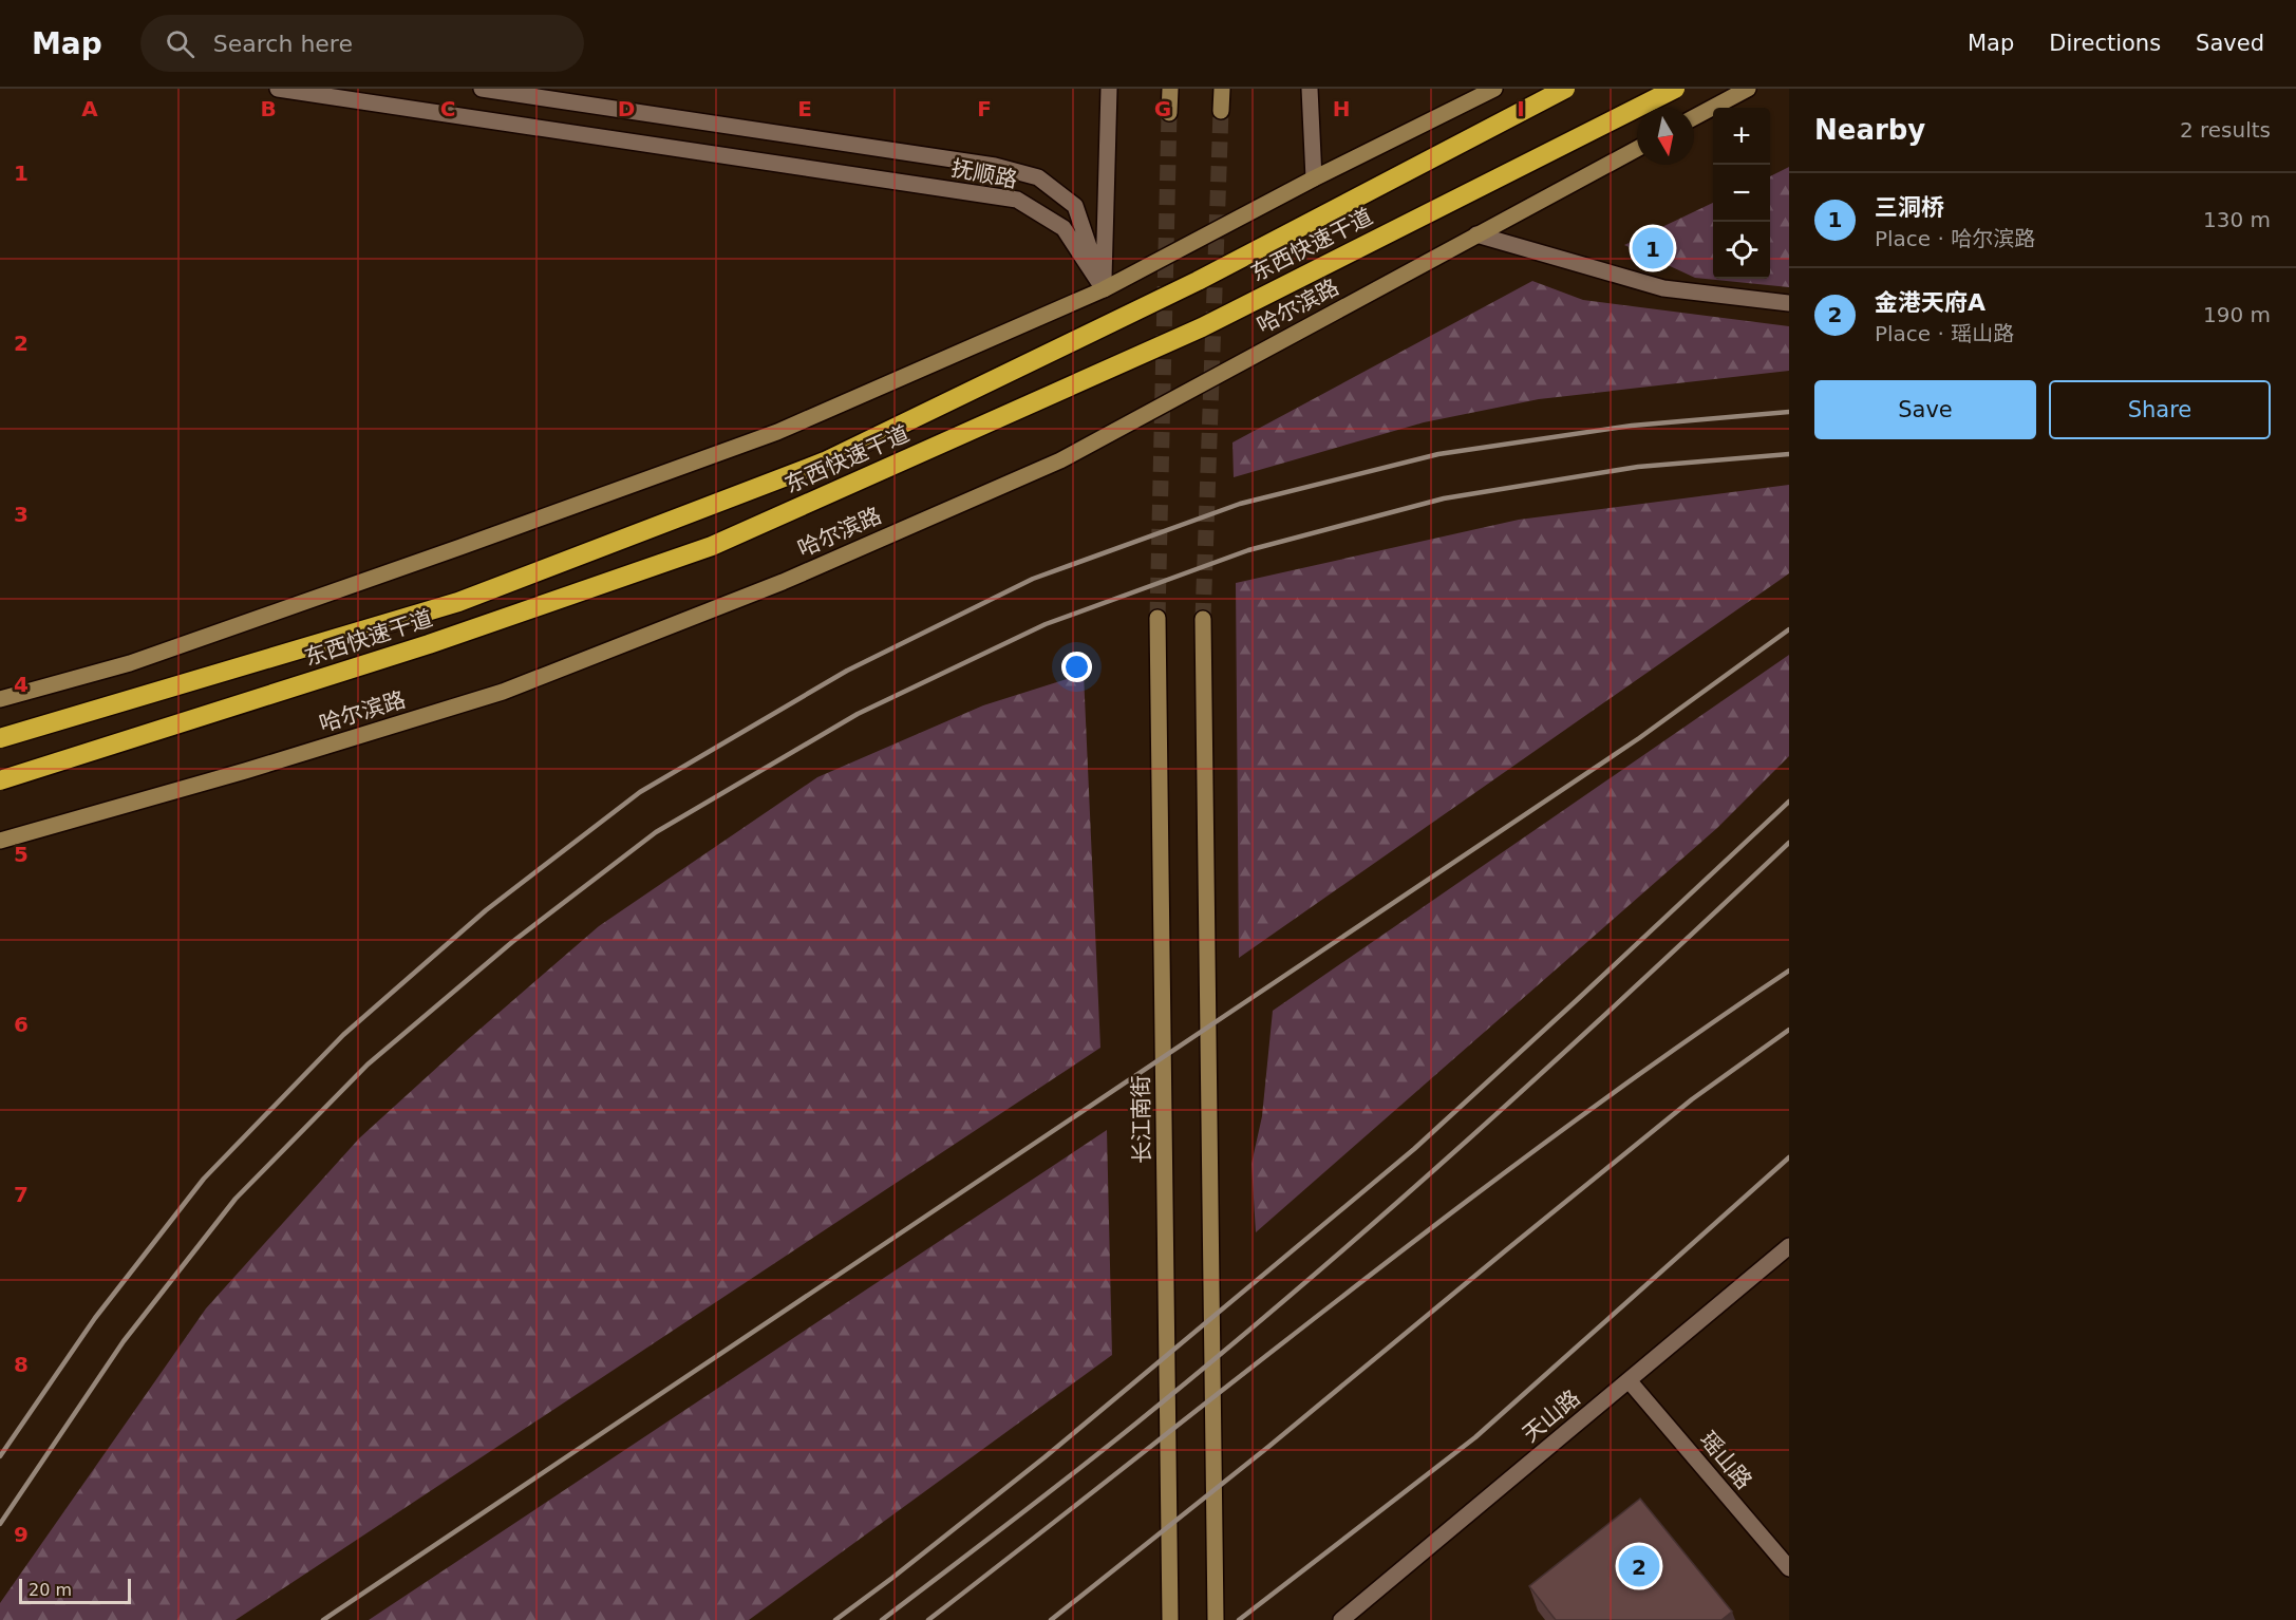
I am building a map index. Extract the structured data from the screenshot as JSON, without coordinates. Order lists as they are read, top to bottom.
{
  "streets": {
    "highway": ["东西快速干道"],
    "main road": ["哈尔滨路", "长江南街"],
    "street": ["抚顺路", "天山路", "瑶山路"]
  },
  "crossings": [
    ["天山路", "瑶山路"]
  ],
  "scale_bar": "20 m",
  "north": "bottom",
  "page": {
    "header": "Map",
    "search": "Search here",
    "nav": ["Map", "Directions", "Saved"],
    "heading": ["Nearby", "2 results"],
    "map_buttons": ["+", "−"],
    "list": [
      {
        "mark": "1",
        "name": "三洞桥",
        "note": "Place · 哈尔滨路",
        "value": "130 m"
      },
      {
        "mark": "2",
        "name": "金港天府A",
        "note": "Place · 瑶山路",
        "value": "190 m"
      }
    ],
    "pins": ["1", "2"],
    "buttons": ["Save", "Share"],
    "scale": "20 m"
  },
  "grid": {
    "columns": [
      "A",
      "B",
      "C",
      "D",
      "E",
      "F",
      "G",
      "H",
      "I"
    ],
    "rows": [
      "1",
      "2",
      "3",
      "4",
      "5",
      "6",
      "7",
      "8",
      "9"
    ]
  }
}
